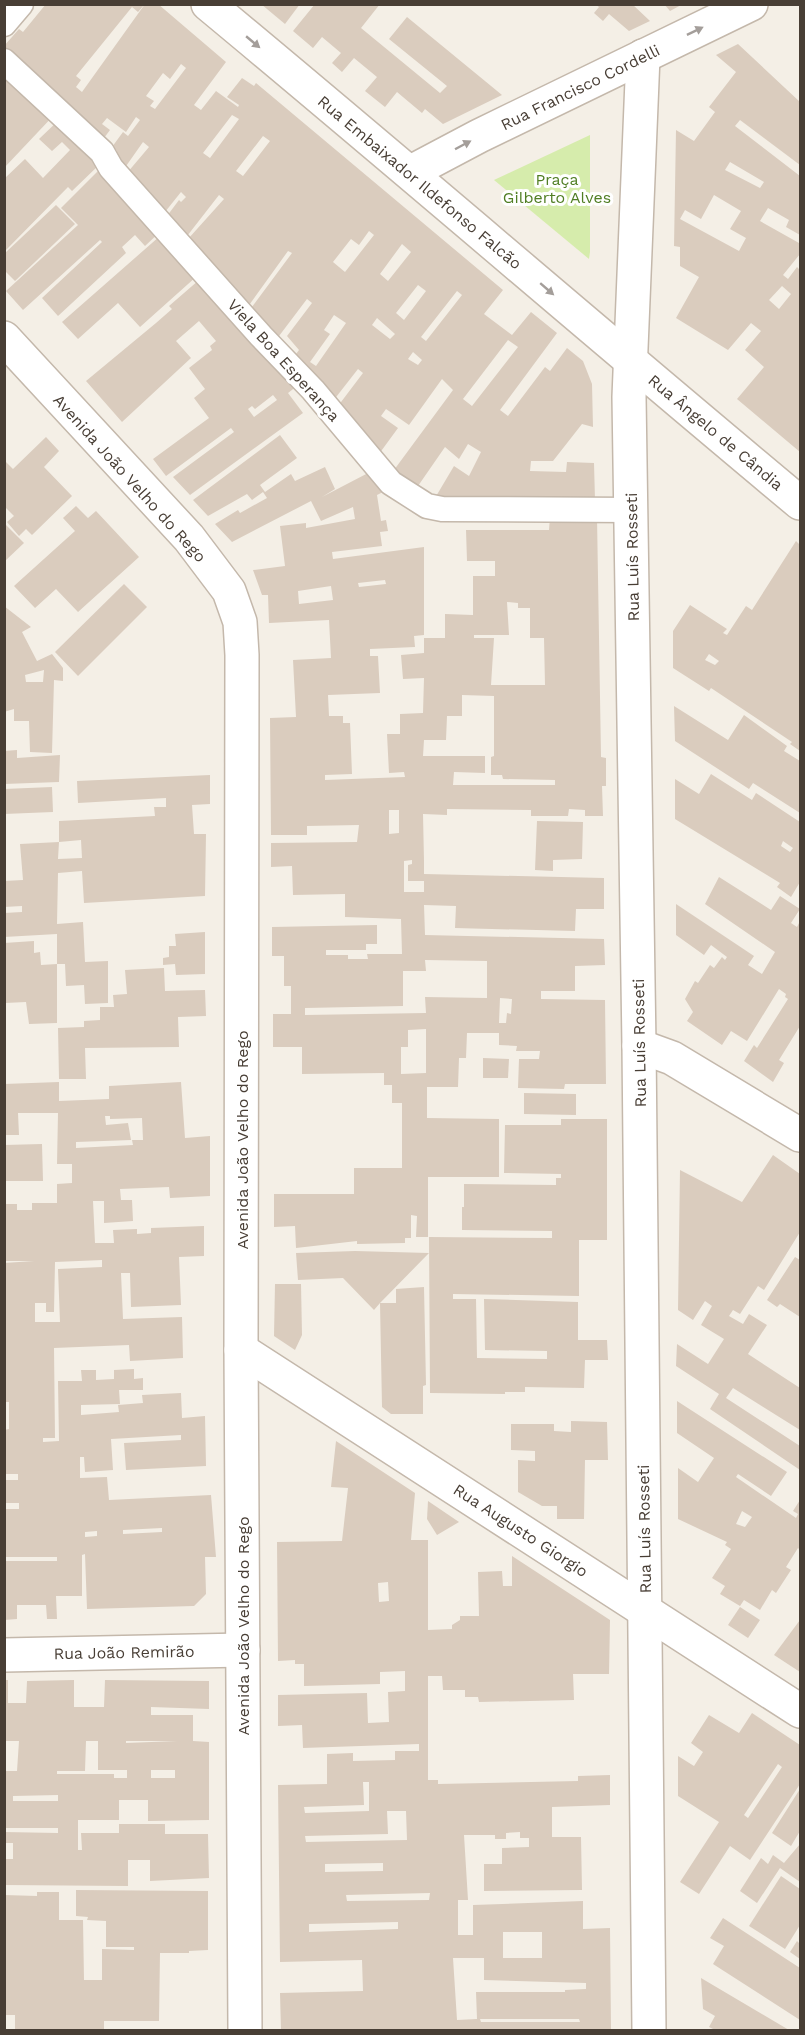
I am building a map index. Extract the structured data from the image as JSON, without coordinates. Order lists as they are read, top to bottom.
{
  "streets": {
    "street": [
      "Rua Francisco Cordelli",
      "Rua Embaixador Ildefonso Falcão",
      "Rua Ângelo de Cândia",
      "Avenida João Velho do Rego",
      "Rua Luís Rosseti",
      "Rua Augusto Giorgio",
      "Rua João Remirão"
    ],
    "lane": ["Viela Boa Esperança"]
  },
  "crossings": [
    ["Rua Francisco Cordelli", "Rua Embaixador Ildefonso Falcão"],
    ["Rua Francisco Cordelli", "Rua Luís Rosseti"],
    ["Rua Embaixador Ildefonso Falcão", "Rua Ângelo de Cândia"],
    ["Rua Embaixador Ildefonso Falcão", "Rua Luís Rosseti"],
    ["Viela Boa Esperança", "Rua Luís Rosseti"],
    ["Rua Ângelo de Cândia", "Rua Luís Rosseti"],
    ["Avenida João Velho do Rego", "Rua Augusto Giorgio"],
    ["Avenida João Velho do Rego", "Rua João Remirão"],
    ["Rua Luís Rosseti", "Rua Augusto Giorgio"]
  ],
  "one_way": ["Rua Francisco Cordelli", "Rua Embaixador Ildefonso Falcão"],
  "parks": ["Praça Gilberto Alves"]
}
